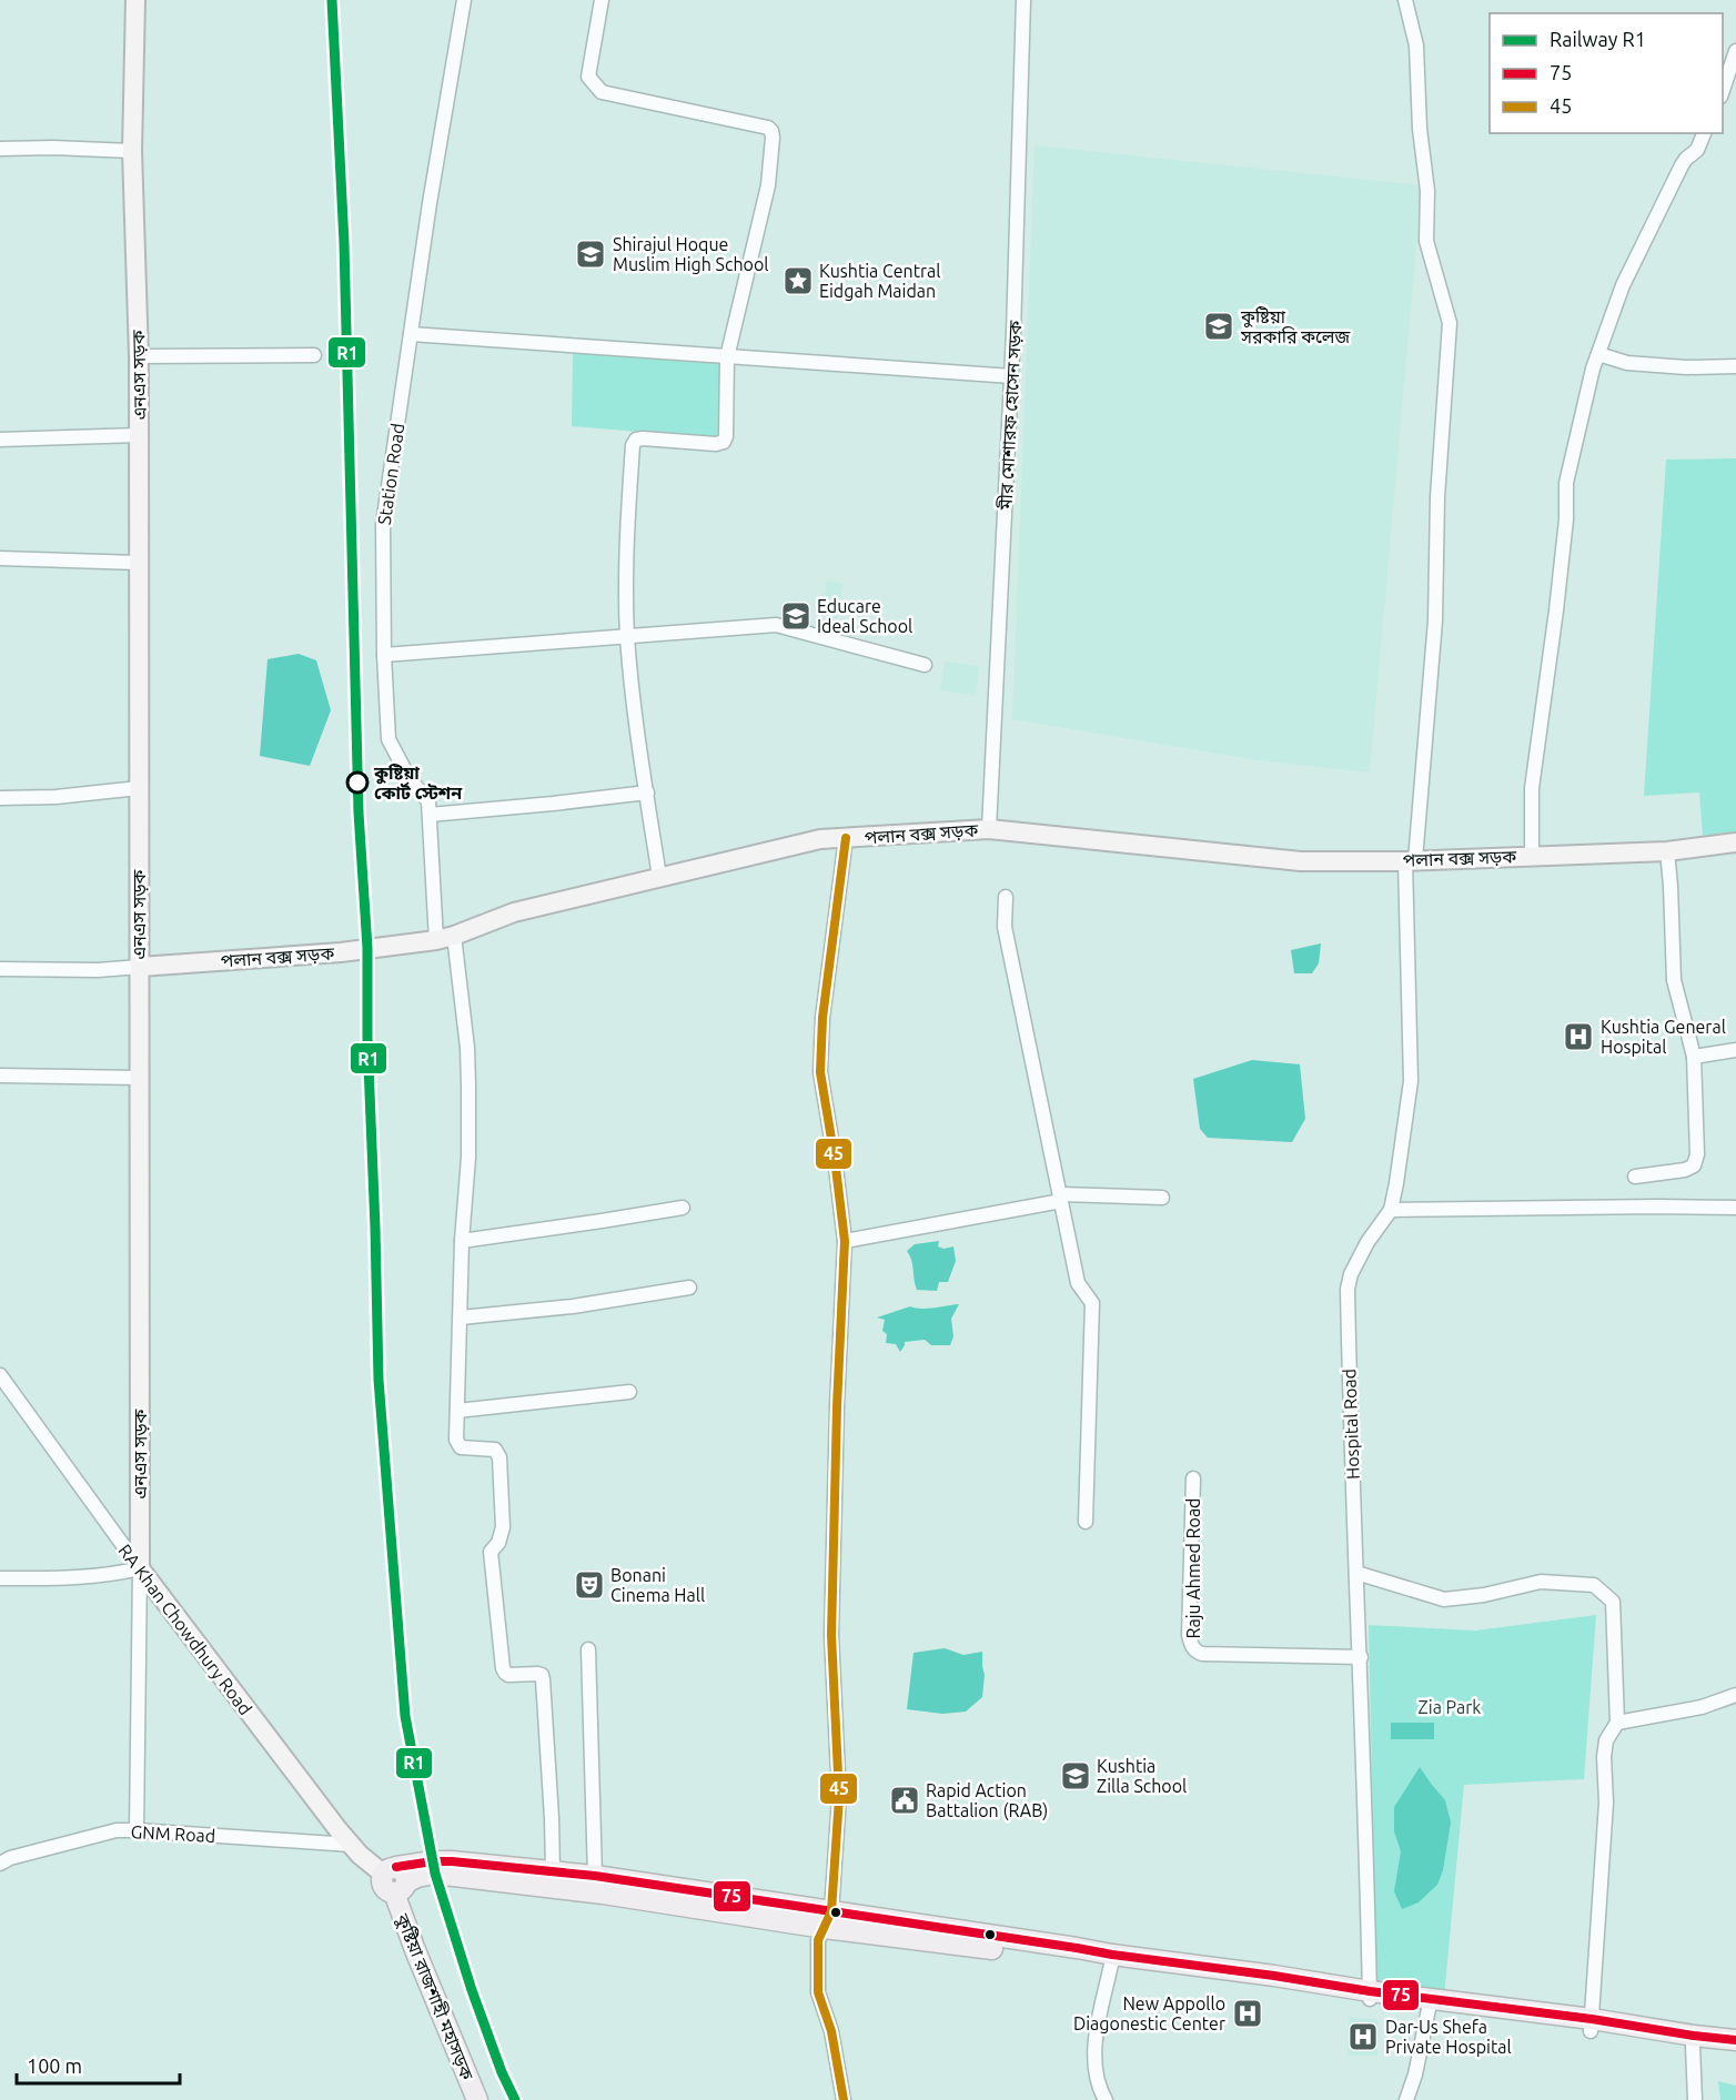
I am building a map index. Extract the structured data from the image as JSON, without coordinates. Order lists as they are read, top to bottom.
{
  "streets": {
    "highway": ["কুষ্টিয়া রাজশাহী মহাসড়ক"],
    "main road": ["এনএস সড়ক", "পলান বক্স সড়ক", "RA Khan Chowdhury Road"],
    "street": [
      "মীর মোশারফ হোসেন সড়ক",
      "Station Road",
      "Hospital Road",
      "Raju Ahmed Road",
      "GNM Road"
    ]
  },
  "crossings": [
    ["এনএস সড়ক", "পলান বক্স সড়ক"],
    ["এনএস সড়ক", "RA Khan Chowdhury Road"],
    ["এনএস সড়ক", "GNM Road"],
    ["মীর মোশারফ হোসেন সড়ক", "পলান বক্স সড়ক"],
    ["Station Road", "পলান বক্স সড়ক"],
    ["পলান বক্স সড়ক", "Hospital Road"],
    ["Hospital Road", "Raju Ahmed Road"],
    ["RA Khan Chowdhury Road", "GNM Road"],
    ["RA Khan Chowdhury Road", "কুষ্টিয়া রাজশাহী মহাসড়ক"]
  ],
  "parks": ["Zia Park"],
  "places": {
    "school or university": [
      "Shirajul Hoque Muslim High School",
      "কুষ্টিয়া সরকারি কলেজ",
      "Educare Ideal School",
      "Kushtia Zilla School"
    ],
    "place": ["Kushtia Central Eidgah Maidan"],
    "other": ["কুষ্টিয়া কোর্ট স্টেশন"],
    "hospital": ["Kushtia General Hospital", "New Appollo Diagonestic Center", "Dar-Us Shefa Private Hospital"],
    "theatre": ["Bonani Cinema Hall"],
    "public building": ["Rapid Action Battalion (RAB)"]
  },
  "lines": ["rail line R1", "transit line 45", "transit line 75"],
  "legend": ["Railway R1", "75", "45"],
  "scale_bar": "100 m"
}
